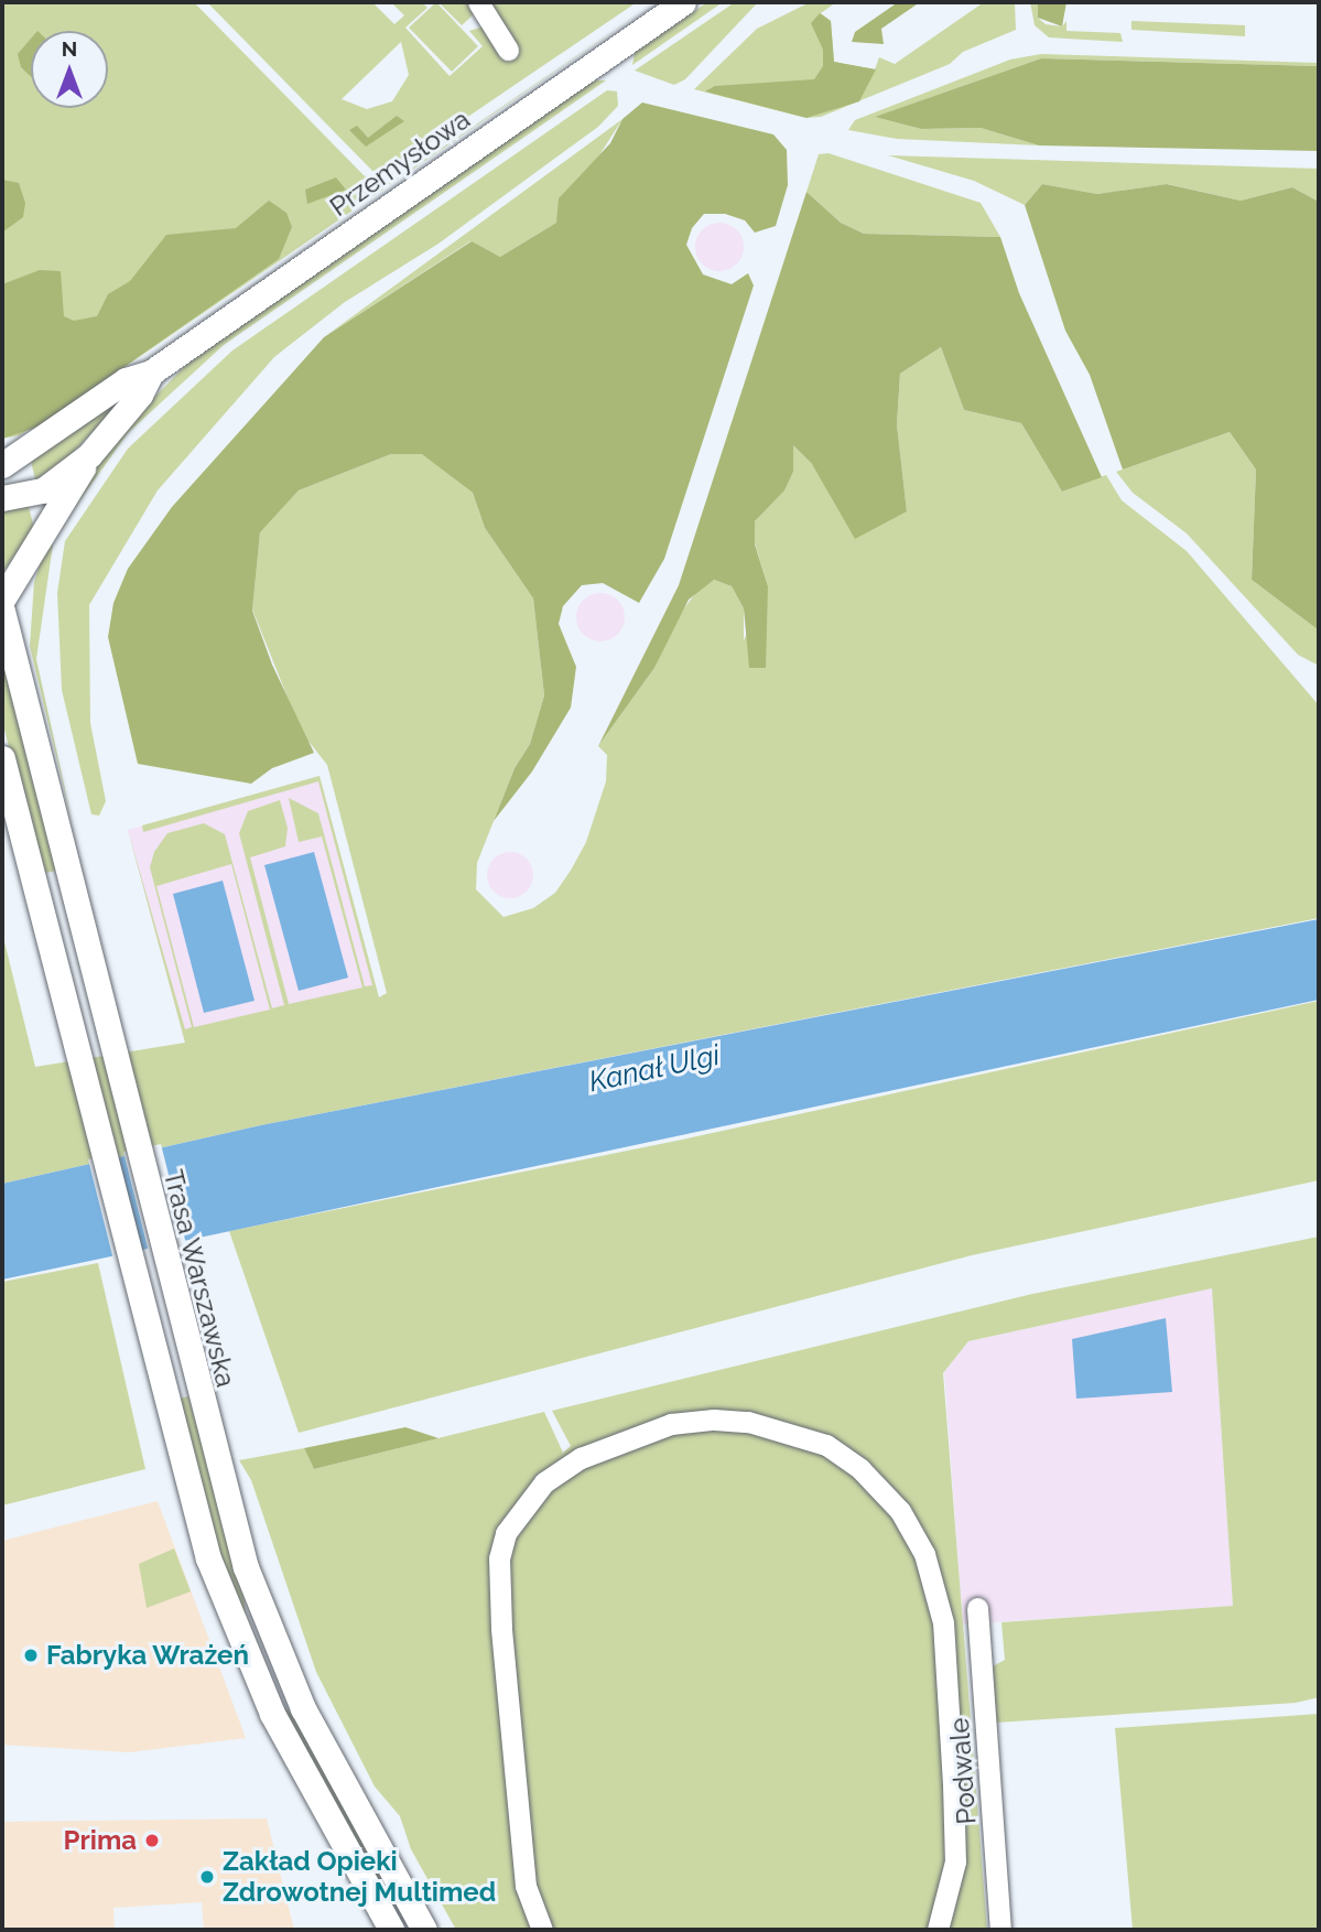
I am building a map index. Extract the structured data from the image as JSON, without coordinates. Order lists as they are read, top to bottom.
{
  "streets": {
    "main road": ["Przemysłowa", "Trasa Warszawska"],
    "street": ["Podwale"]
  },
  "water": ["Kanał Ulgi"],
  "places": ["Fabryka Wrażeń", "Prima", "Zakład Opieki Zdrowotnej Multimed"],
  "north": "top"
}
